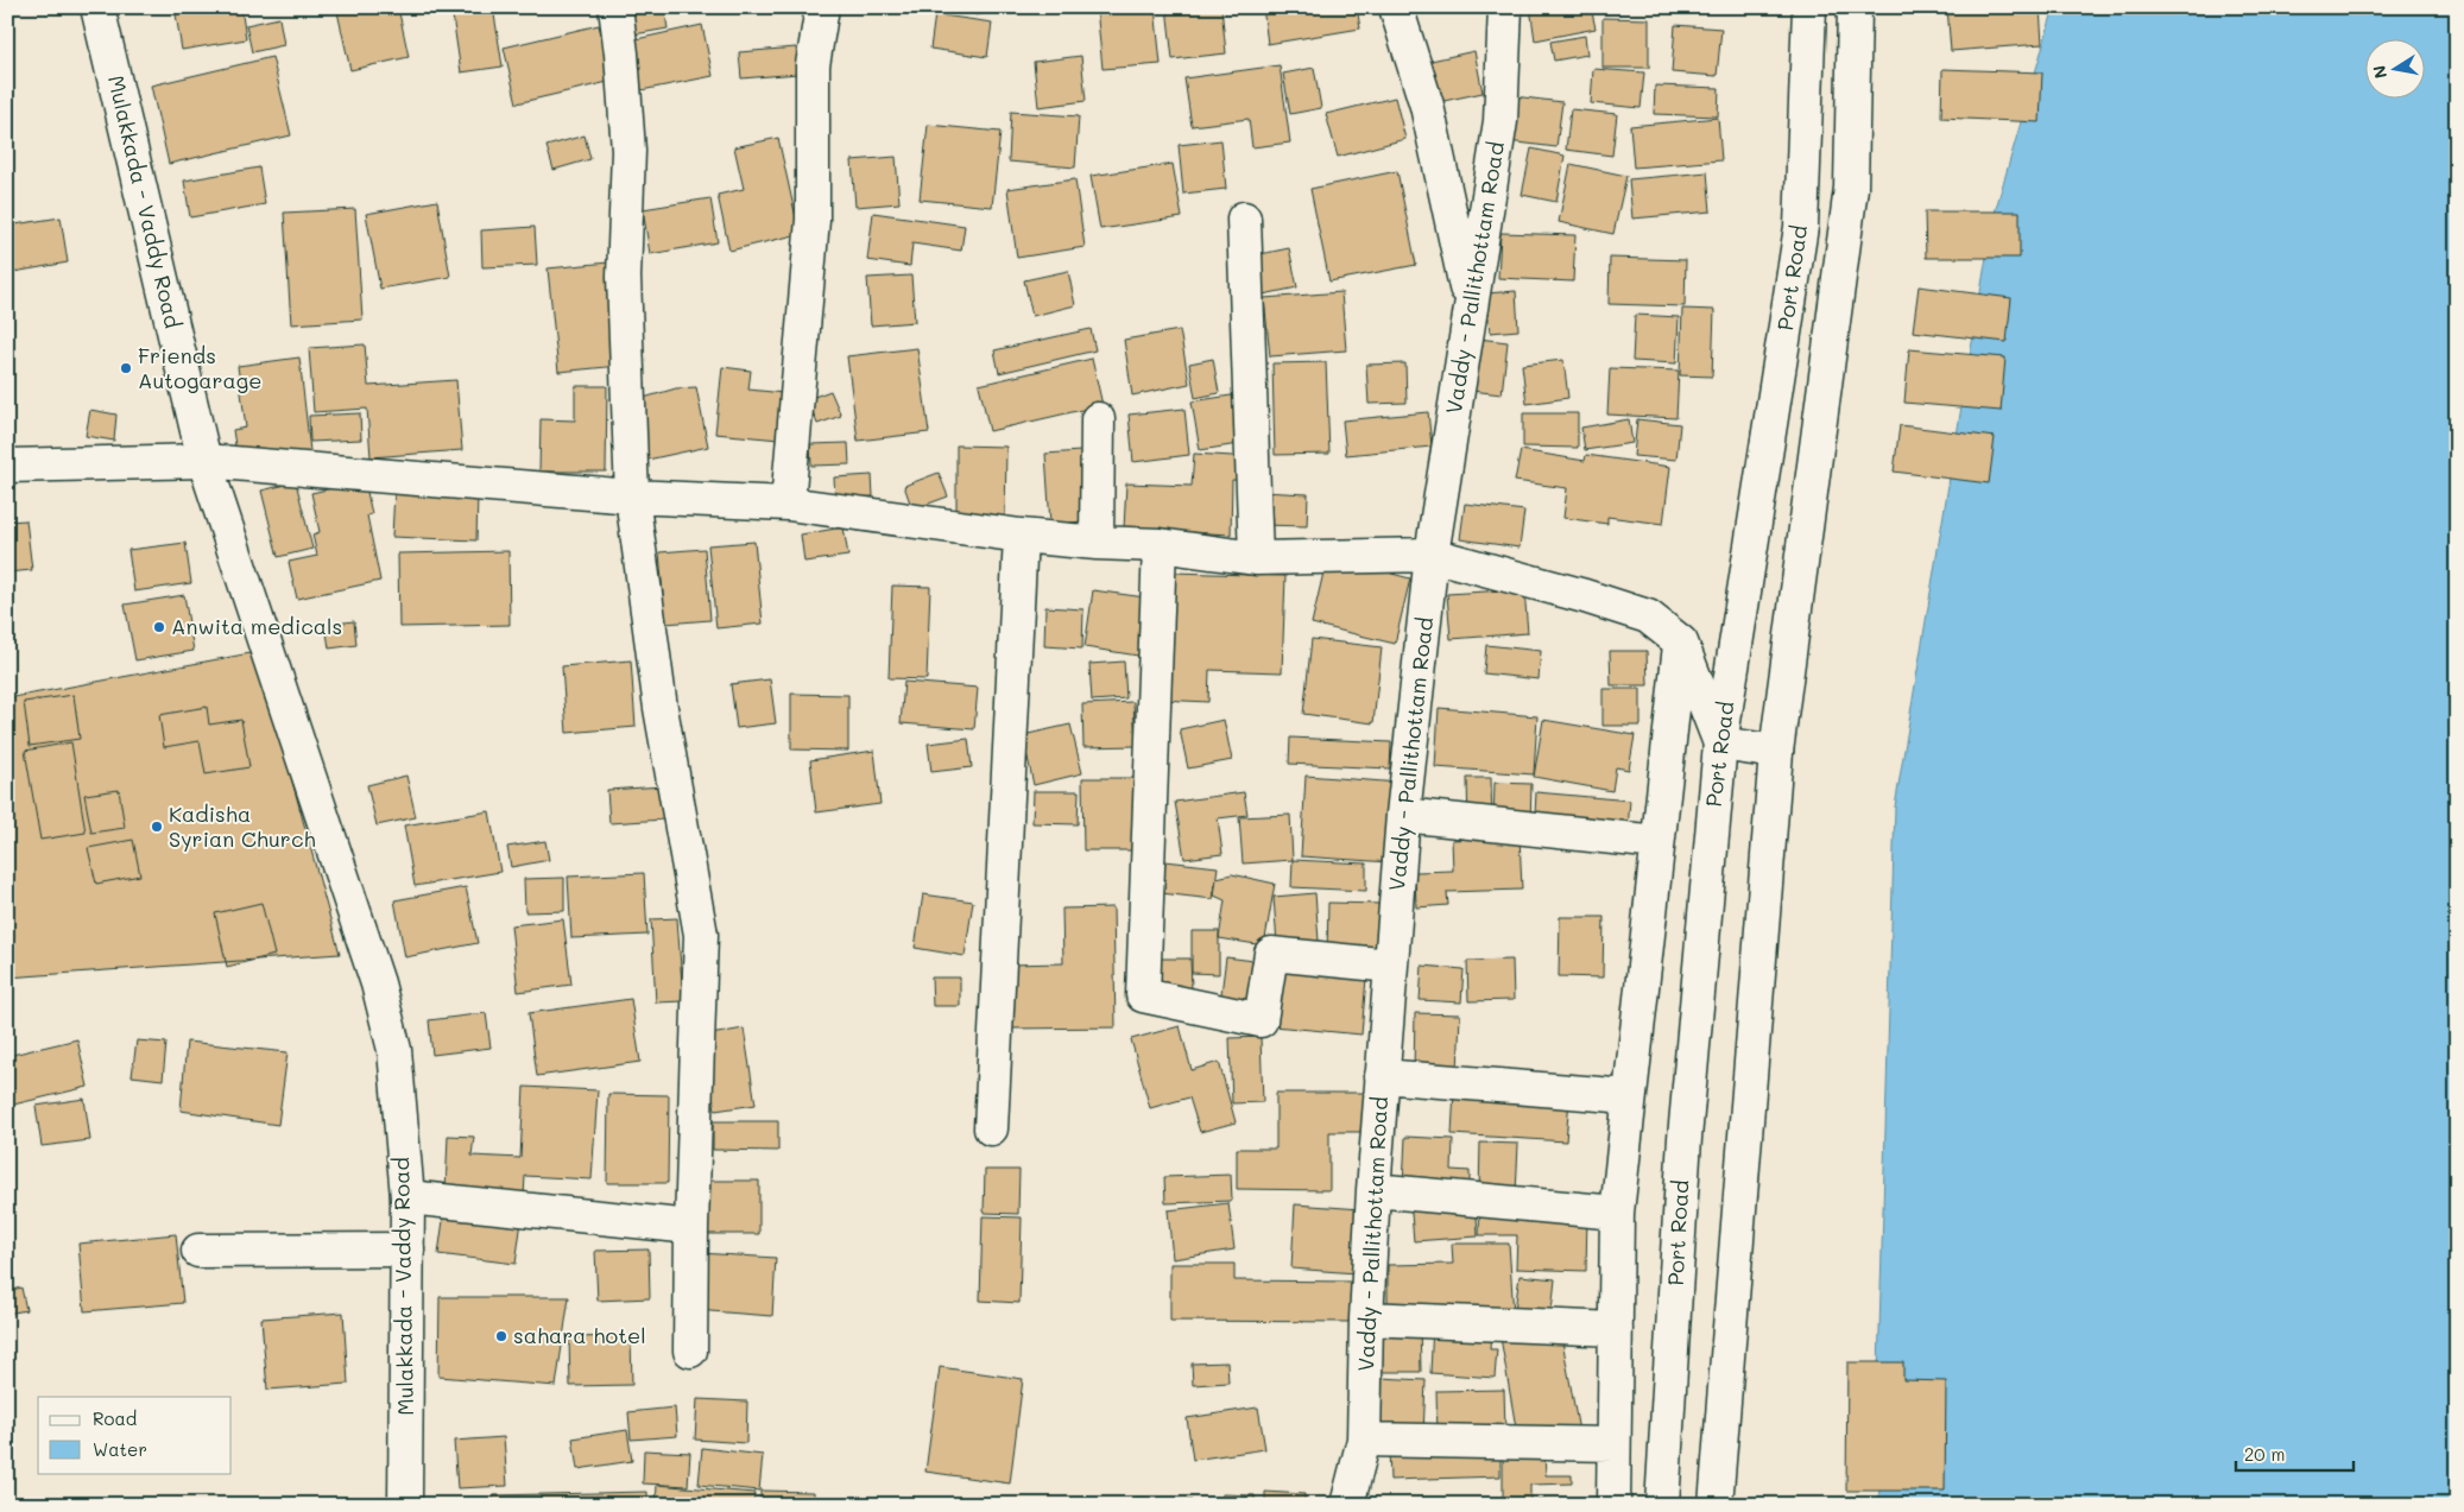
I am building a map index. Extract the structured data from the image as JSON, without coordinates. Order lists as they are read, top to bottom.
{
  "streets": {
    "street": ["Mulakkada - Vaddy Road", "Vaddy - Pallithottam Road", "Port Road"]
  },
  "places": [
    "Friends Autogarage",
    "Anwita medicals",
    "Kadisha Syrian Church",
    "sahara hotel"
  ],
  "legend": ["Road", "Water"],
  "scale_bar": "20 m",
  "north": "left"
}
